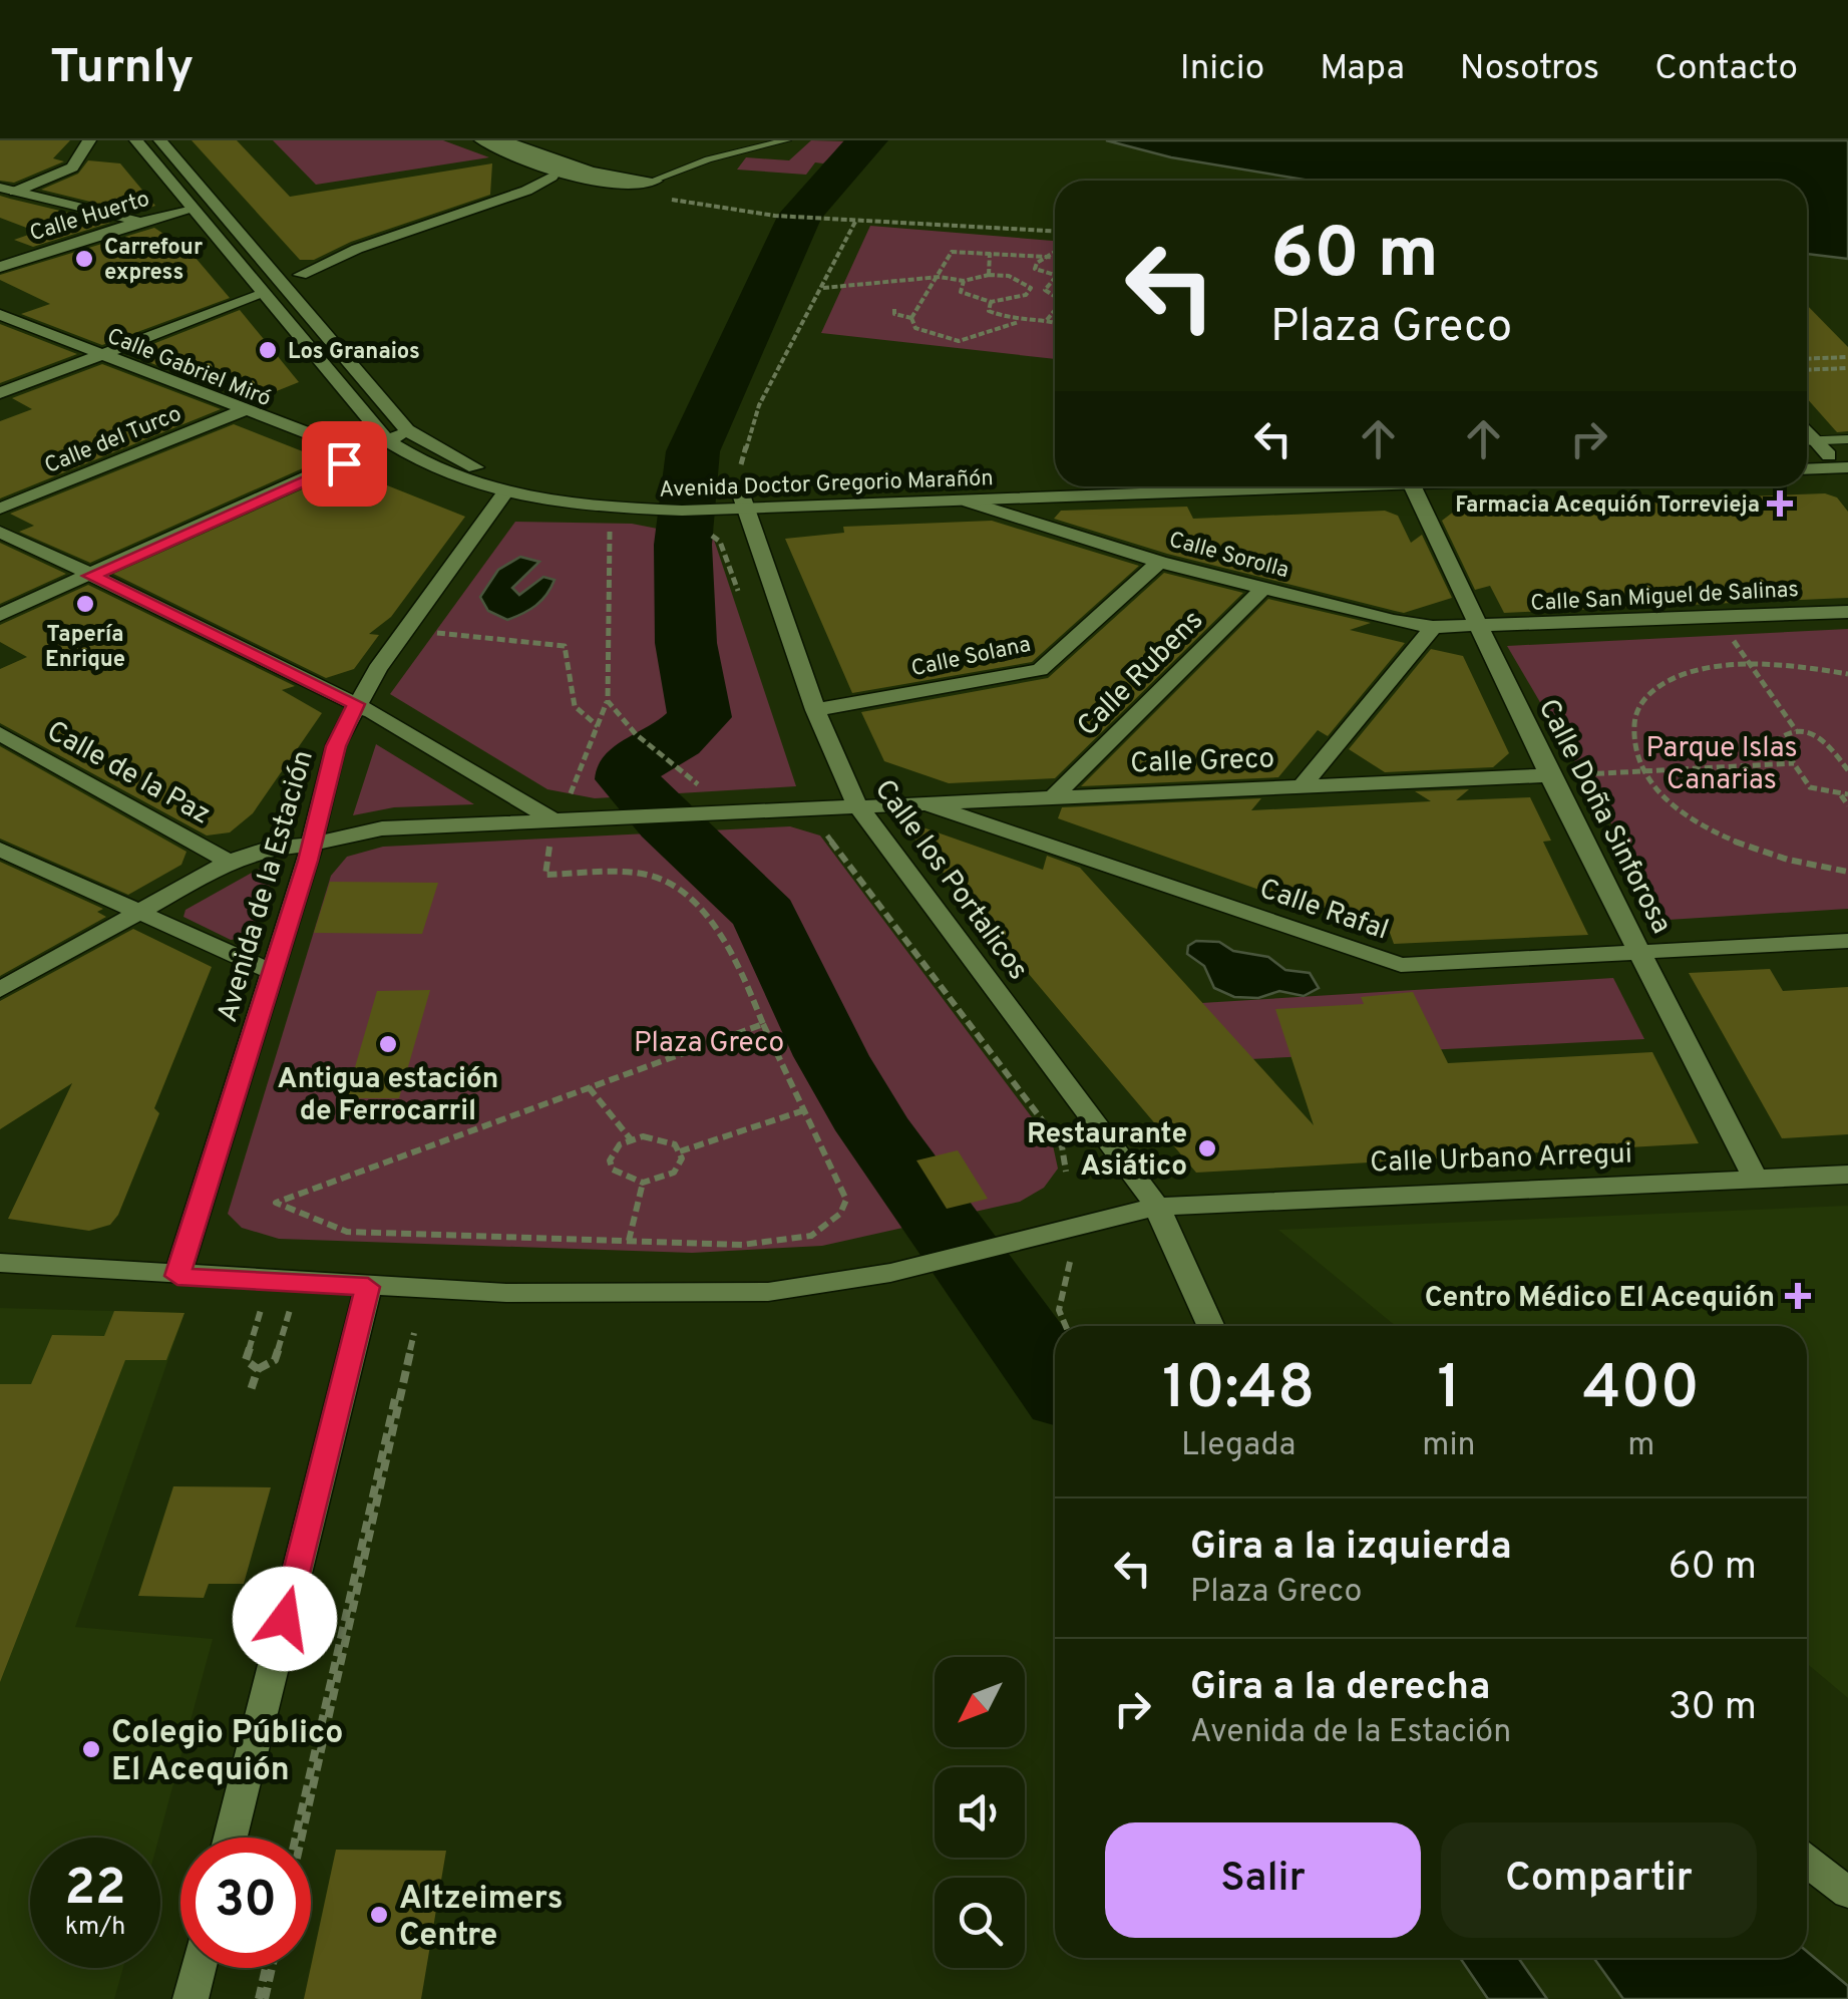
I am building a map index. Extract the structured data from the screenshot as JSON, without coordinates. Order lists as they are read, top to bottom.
{
  "streets": {
    "street": [
      "Calle Huerto",
      "Calle Gabriel Miró",
      "Calle del Turco",
      "Avenida Doctor Gregorio Marañón",
      "Calle Sorolla",
      "Calle San Miguel de Salinas",
      "Calle Solana",
      "Calle Rubens",
      "Calle Greco",
      "Calle de la Paz",
      "Calle Doña Sinforosa",
      "Calle los Portalicos",
      "Avenida de la Estación",
      "Calle Rafal",
      "Calle Urbano Arregui"
    ]
  },
  "crossings": [
    ["Calle Huerto", "Avenida Doctor Gregorio Marañón"],
    ["Calle Gabriel Miró", "Calle del Turco"],
    ["Calle Gabriel Miró", "Avenida Doctor Gregorio Marañón"],
    ["Calle Gabriel Miró", "Avenida de la Estación"],
    ["Avenida Doctor Gregorio Marañón", "Calle Sorolla"],
    ["Avenida Doctor Gregorio Marañón", "Calle los Portalicos"],
    ["Avenida Doctor Gregorio Marañón", "Avenida de la Estación"],
    ["Calle Sorolla", "Calle San Miguel de Salinas"],
    ["Calle Sorolla", "Calle Solana"],
    ["Calle Sorolla", "Calle Rubens"],
    ["Calle Sorolla", "Calle Doña Sinforosa"],
    ["Calle San Miguel de Salinas", "Calle Doña Sinforosa"],
    ["Calle Solana", "Calle los Portalicos"],
    ["Calle Rubens", "Calle Greco"],
    ["Calle Greco", "Calle Doña Sinforosa"],
    ["Calle Greco", "Calle los Portalicos"],
    ["Calle Greco", "Calle Rafal"],
    ["Calle Doña Sinforosa", "Calle Rafal"],
    ["Calle Doña Sinforosa", "Calle Urbano Arregui"],
    ["Calle los Portalicos", "Calle Urbano Arregui"]
  ],
  "parks": ["Parque Islas Canarias", "Plaza Greco"],
  "places": {
    "other": [
      "Carrefour express",
      "Los Granaios",
      "Tapería Enrique",
      "Antigua estación de Ferrocarril",
      "Restaurante Asiático",
      "Colegio Público El Acequión",
      "Altzeimers Centre"
    ],
    "health": ["Farmacia Acequión Torrevieja", "Centro Médico El Acequión"]
  },
  "north": "bottom left",
  "page": {
    "header": "Turnly",
    "nav": [
      "Inicio",
      "Mapa",
      "Nosotros",
      "Contacto"
    ],
    "turn": ["60 m", "Plaza Greco"],
    "eta": [
      "10:48",
      "Llegada",
      "1",
      "min",
      "400",
      "m"
    ],
    "list": [
      {
        "name": "Gira a la izquierda",
        "note": "Plaza Greco",
        "value": "60 m"
      },
      {
        "name": "Gira a la derecha",
        "note": "Avenida de la Estación",
        "value": "30 m"
      }
    ],
    "buttons": ["Salir", "Compartir"],
    "speed": "22 km/h",
    "limit": "30"
  }
}
